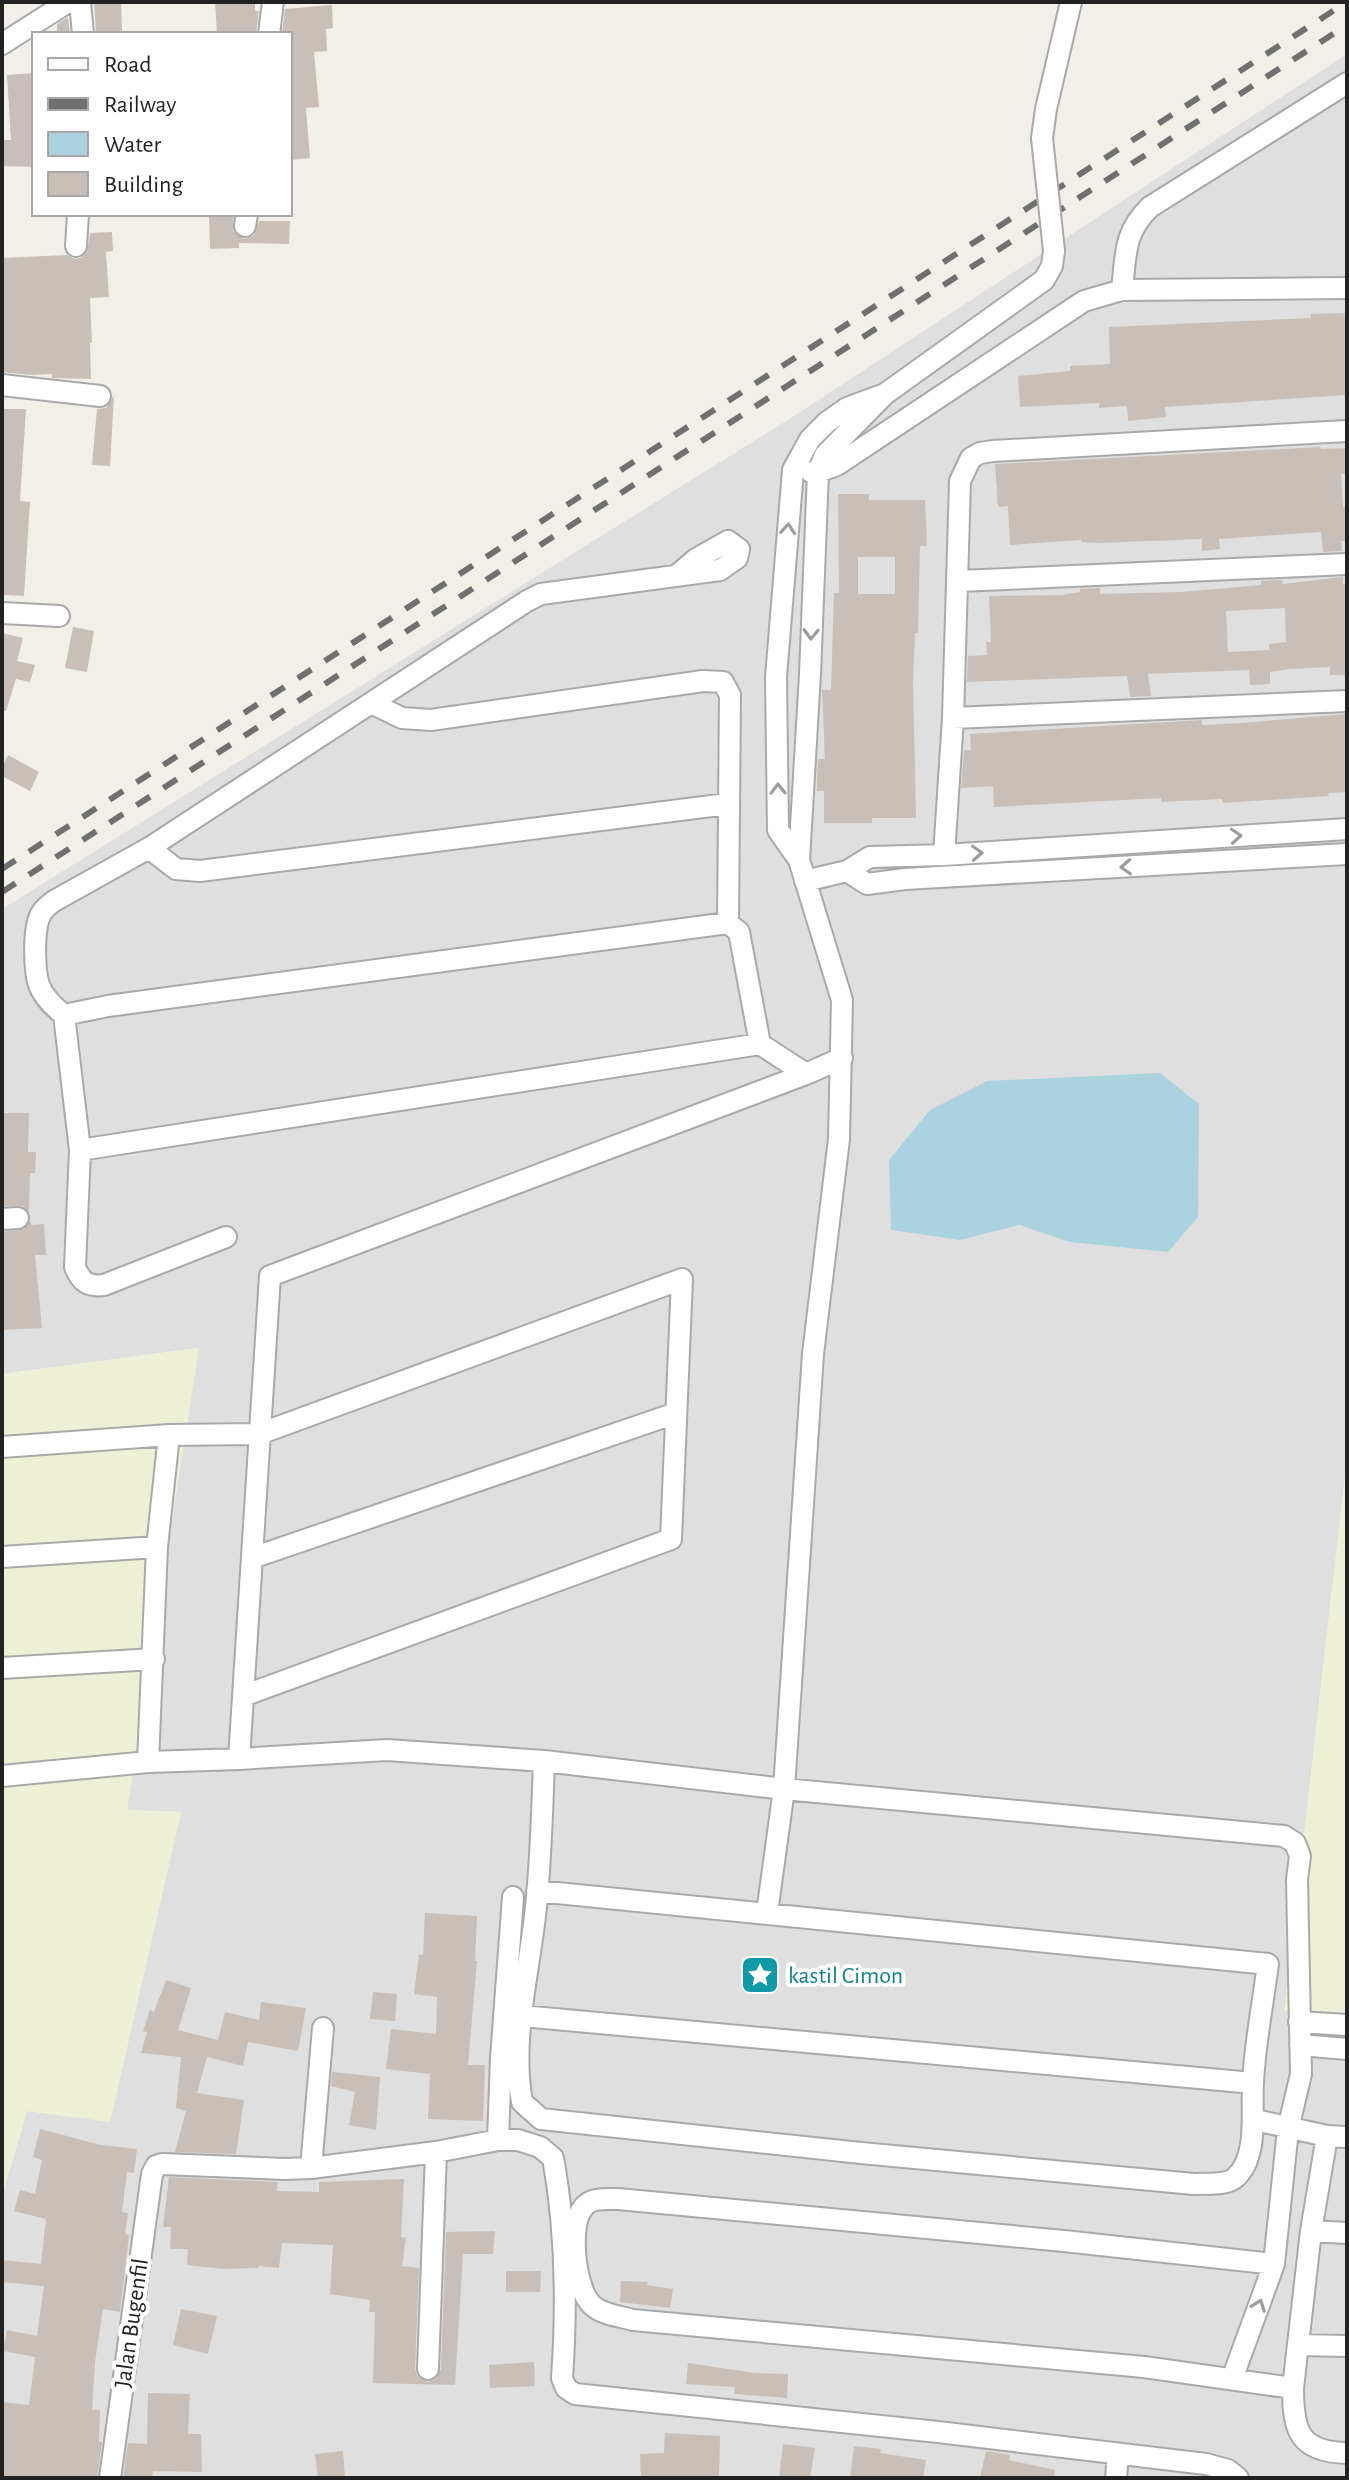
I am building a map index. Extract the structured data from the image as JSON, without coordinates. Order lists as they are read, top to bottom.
{
  "streets": {
    "street": ["Jalan Bugenfil"]
  },
  "places": {
    "place": ["kastil Cimon"]
  },
  "legend": [
    "Road",
    "Railway",
    "Water",
    "Building"
  ]
}
